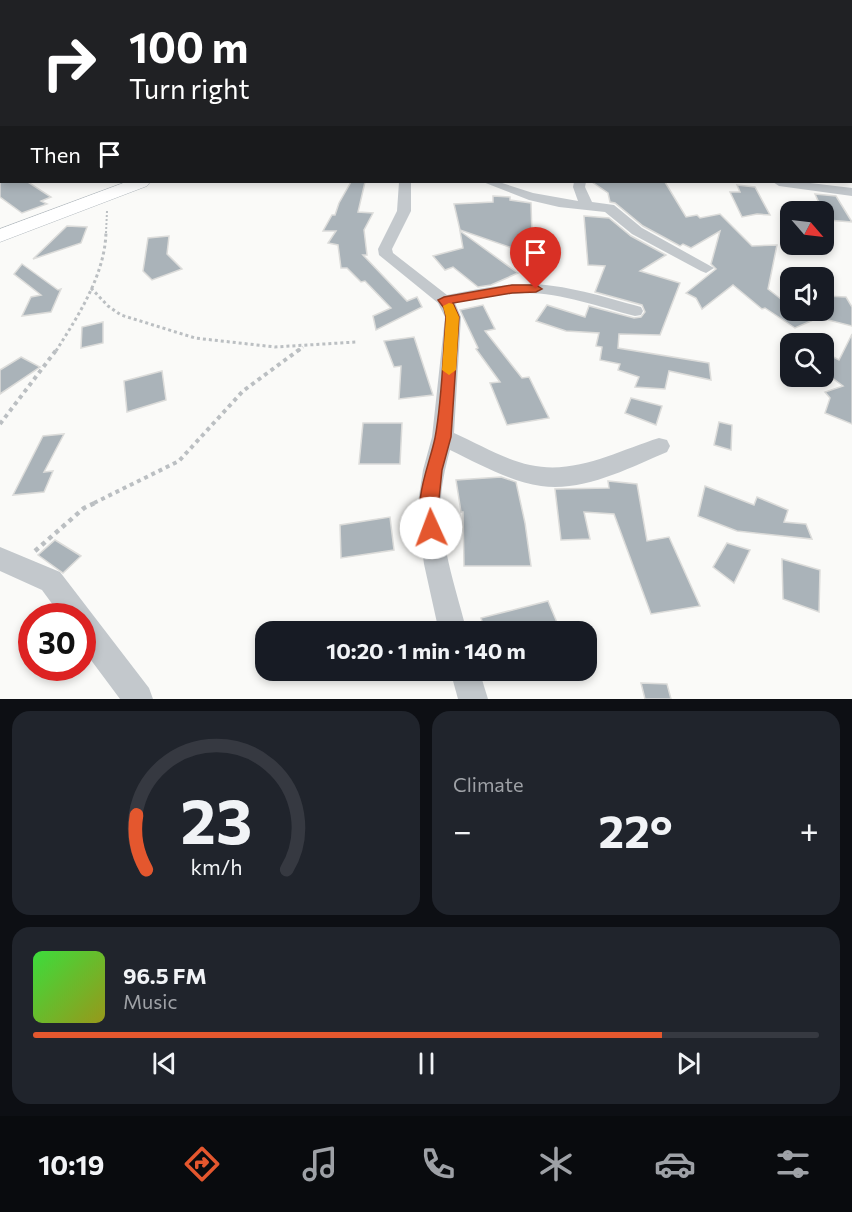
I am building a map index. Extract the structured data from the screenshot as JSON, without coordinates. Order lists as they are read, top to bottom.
{
  "north": "bottom right",
  "page": {
    "turn": ["100 m", "Turn right"],
    "then": "Then",
    "limit": "30",
    "trip": "10:20 · 1 min · 140 m",
    "tile": "Climate",
    "heat": ["−", "22°", "+"],
    "song": ["96.5 FM", "Music"],
    "tabs": "10:19",
    "gauge": ["23", "km/h"]
  }
}
